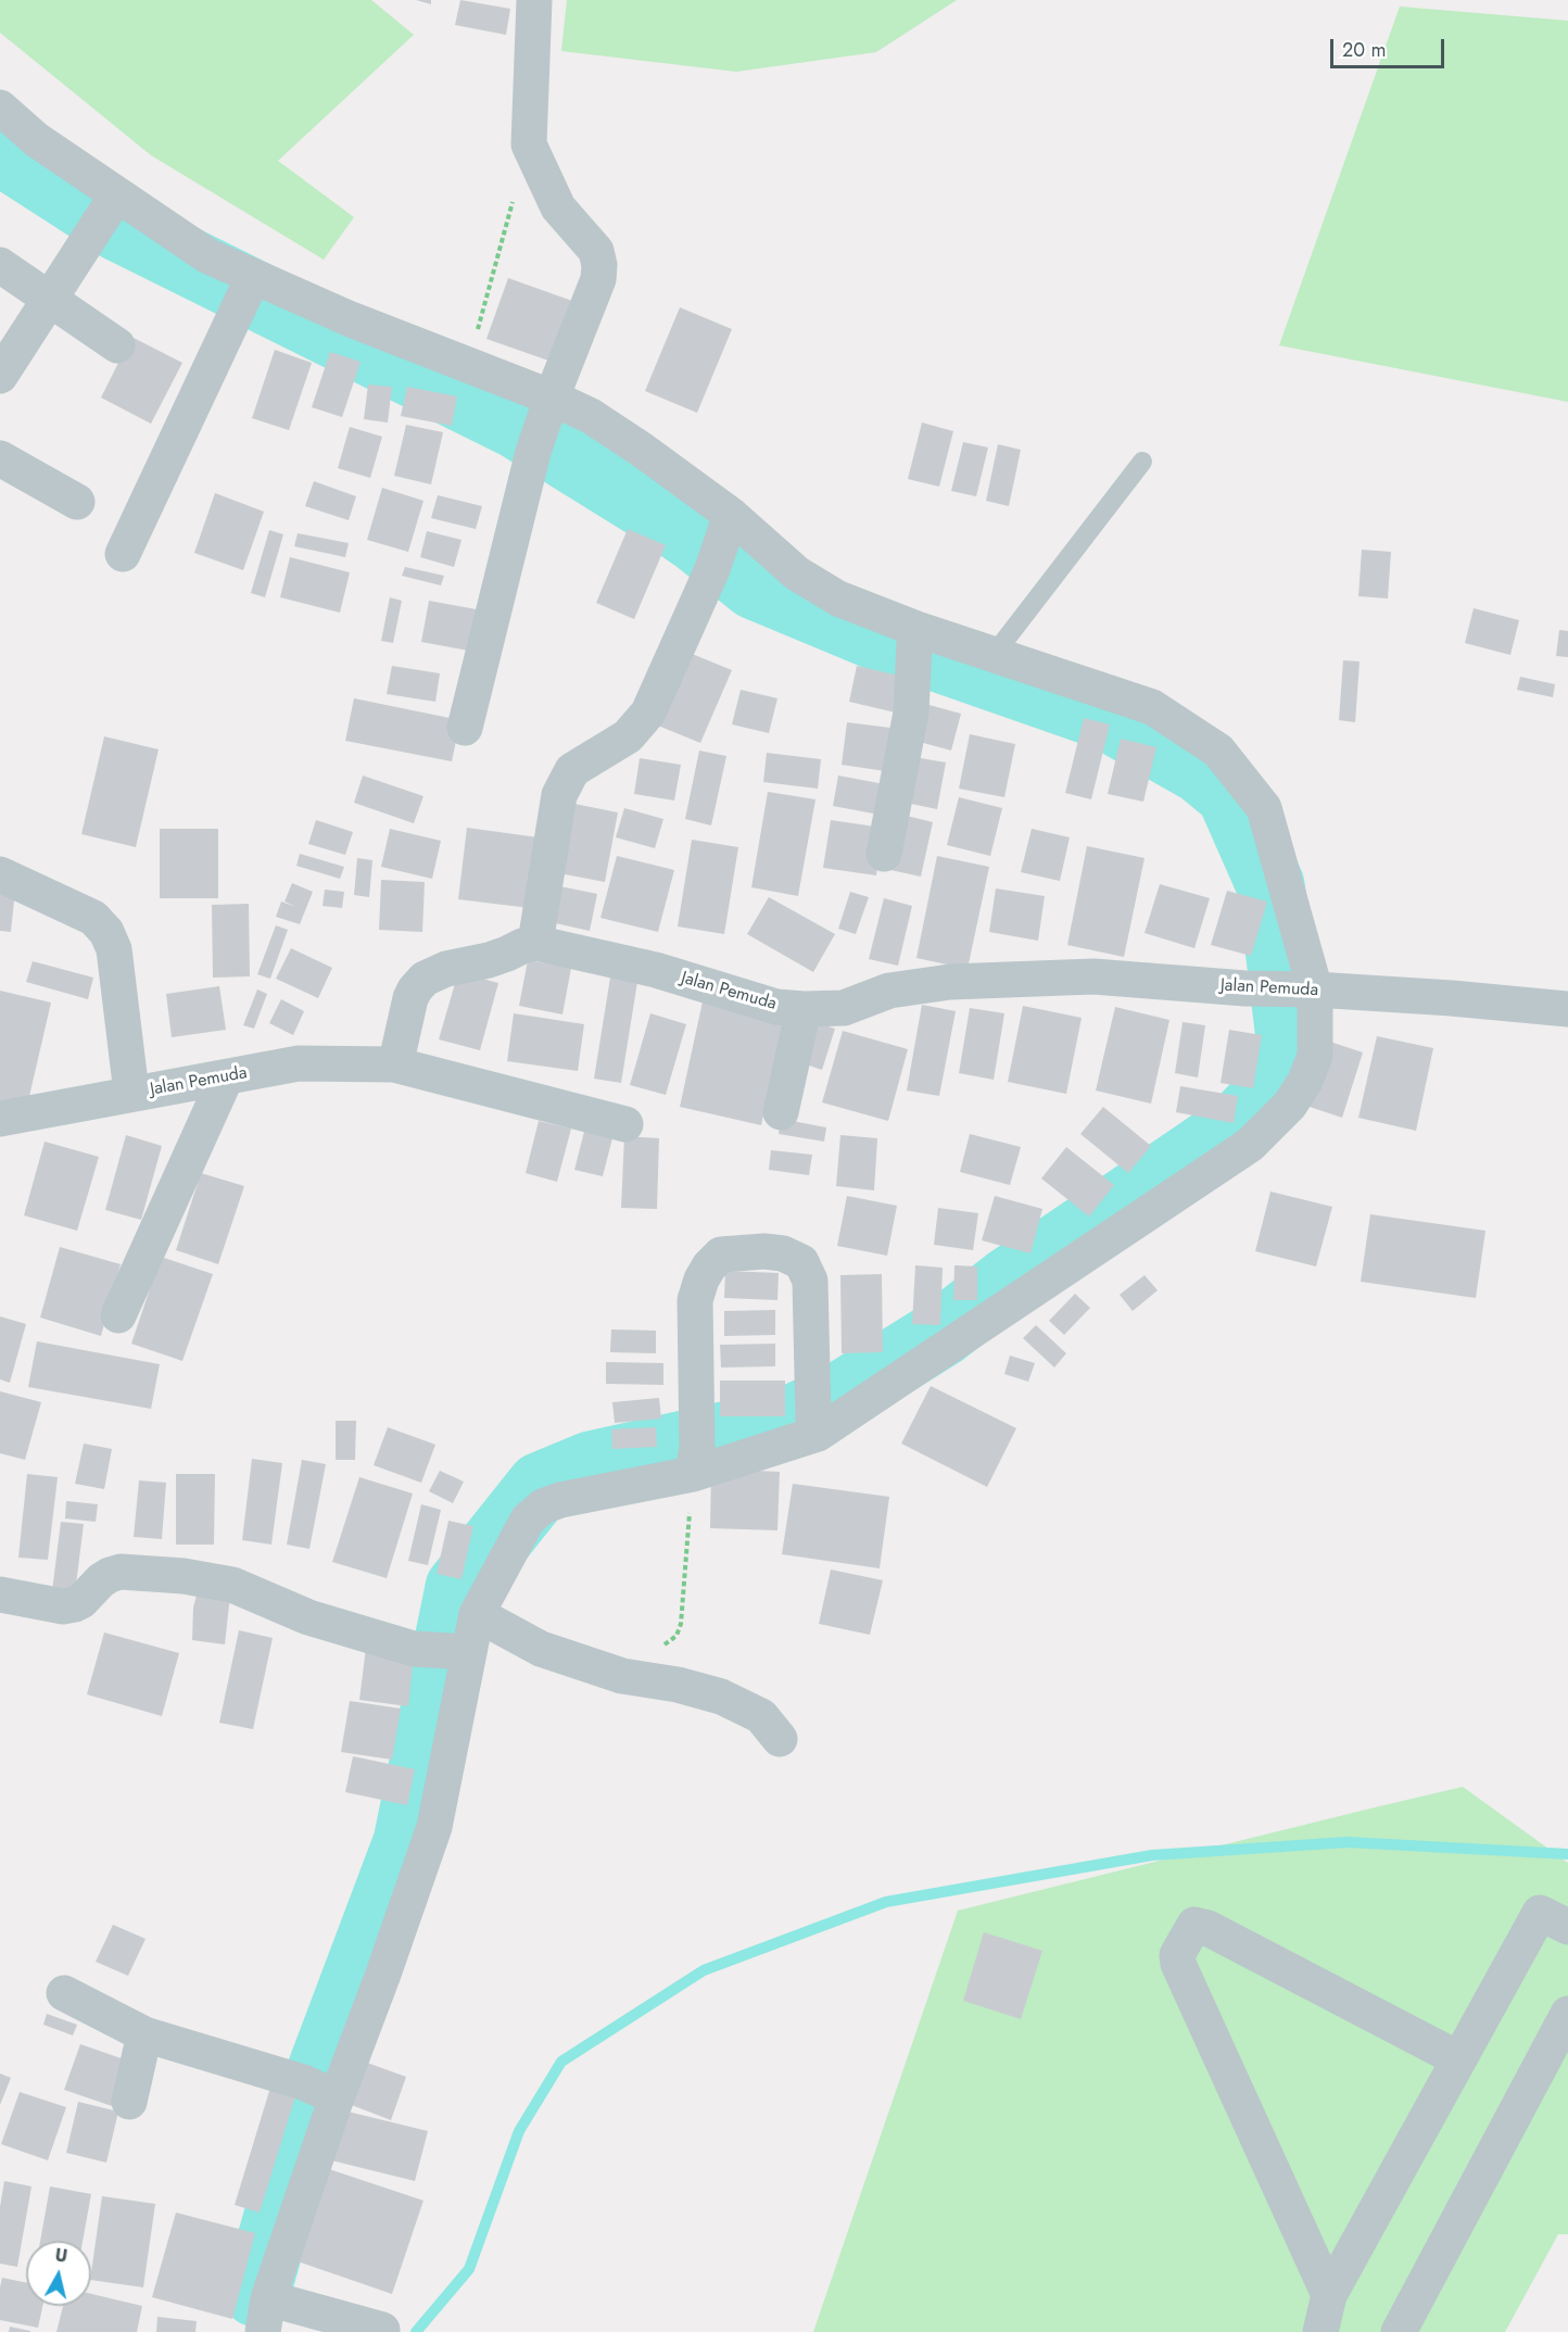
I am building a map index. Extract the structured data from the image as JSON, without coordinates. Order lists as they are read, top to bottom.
{
  "streets": {
    "street": ["Jalan Pemuda"]
  },
  "scale_bar": "20 m",
  "north": "top"
}
